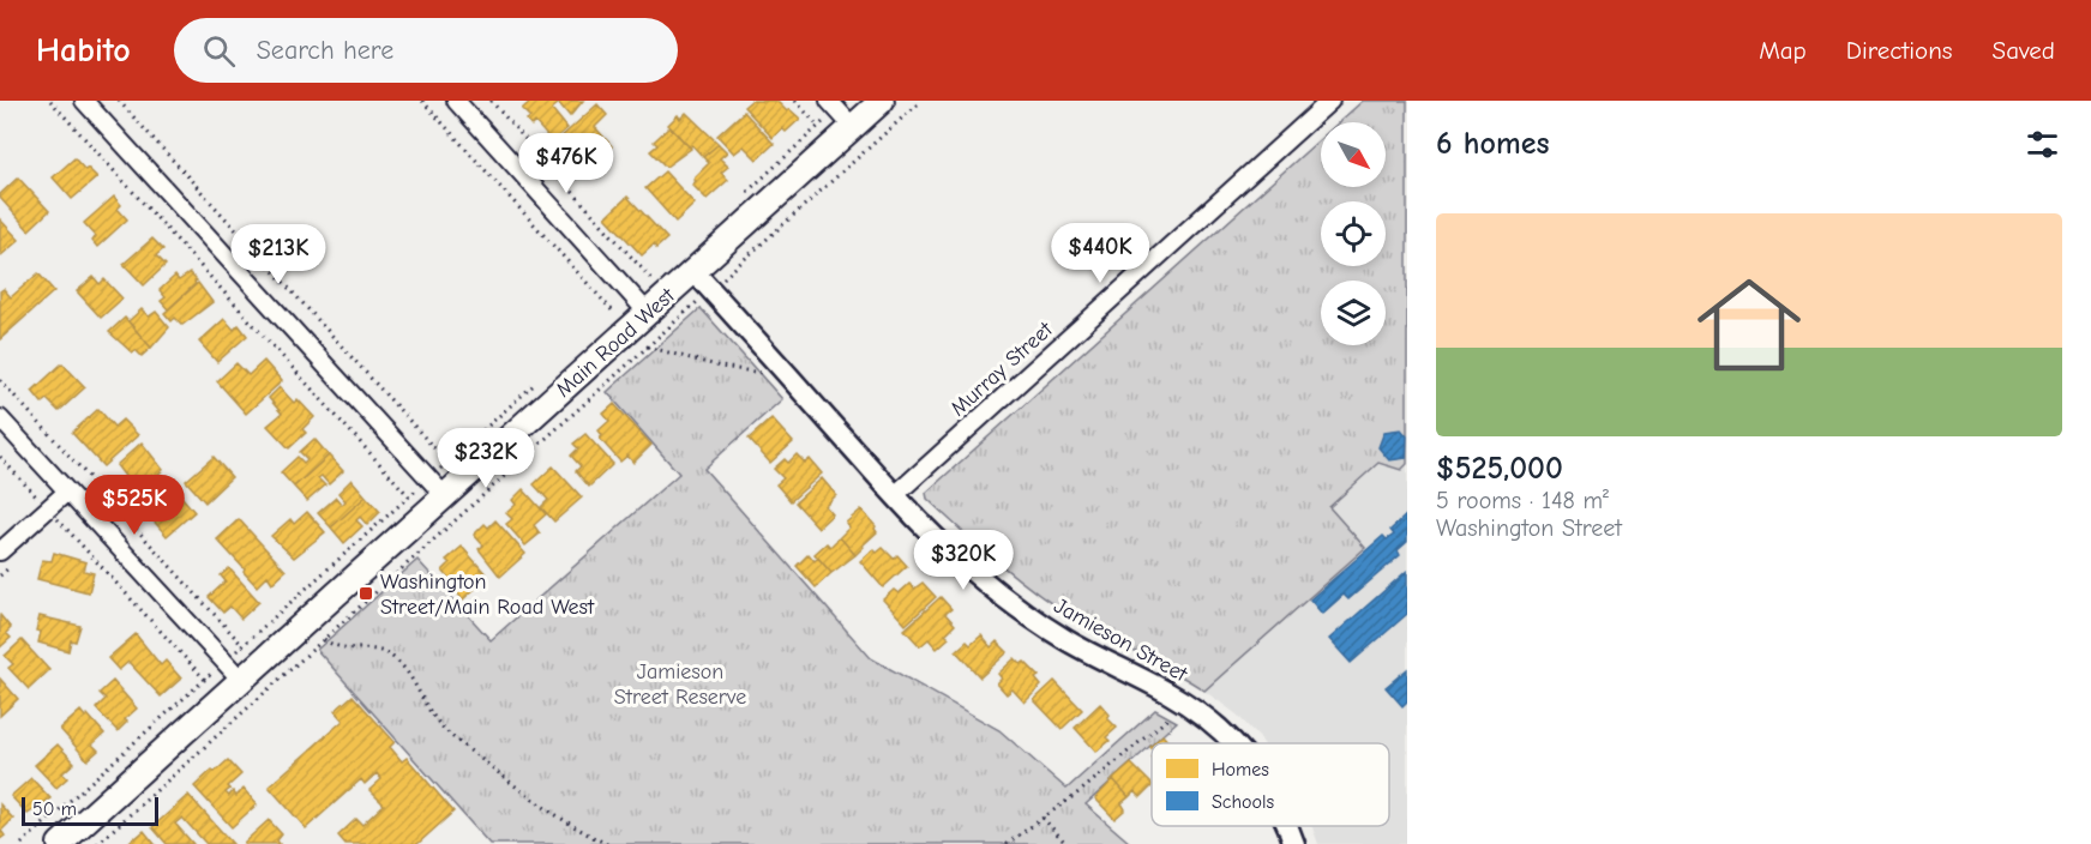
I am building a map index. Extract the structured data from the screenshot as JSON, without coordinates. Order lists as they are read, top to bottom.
{
  "streets": {
    "main road": ["Main Road West"],
    "street": ["Murray Street", "Jamieson Street"]
  },
  "crossings": [
    ["Main Road West", "Jamieson Street"],
    ["Murray Street", "Jamieson Street"]
  ],
  "parks": ["Jamieson Street Reserve"],
  "places": {
    "transit": ["Washington Street/Main Road West"]
  },
  "legend": ["Homes", "Schools"],
  "scale_bar": "50 m",
  "north": "bottom right",
  "page": {
    "header": "Habito",
    "search": "Search here",
    "nav": ["Map", "Directions", "Saved"],
    "heading": "6 homes",
    "price": [
      "$476K",
      "$440K",
      "$213K",
      "$232K",
      "$525K",
      "$320K"
    ],
    "list": [
      {
        "name": "$525,000",
        "note": "5 rooms · 148 m² · Washington Street"
      }
    ],
    "scale": "50 m"
  }
}
